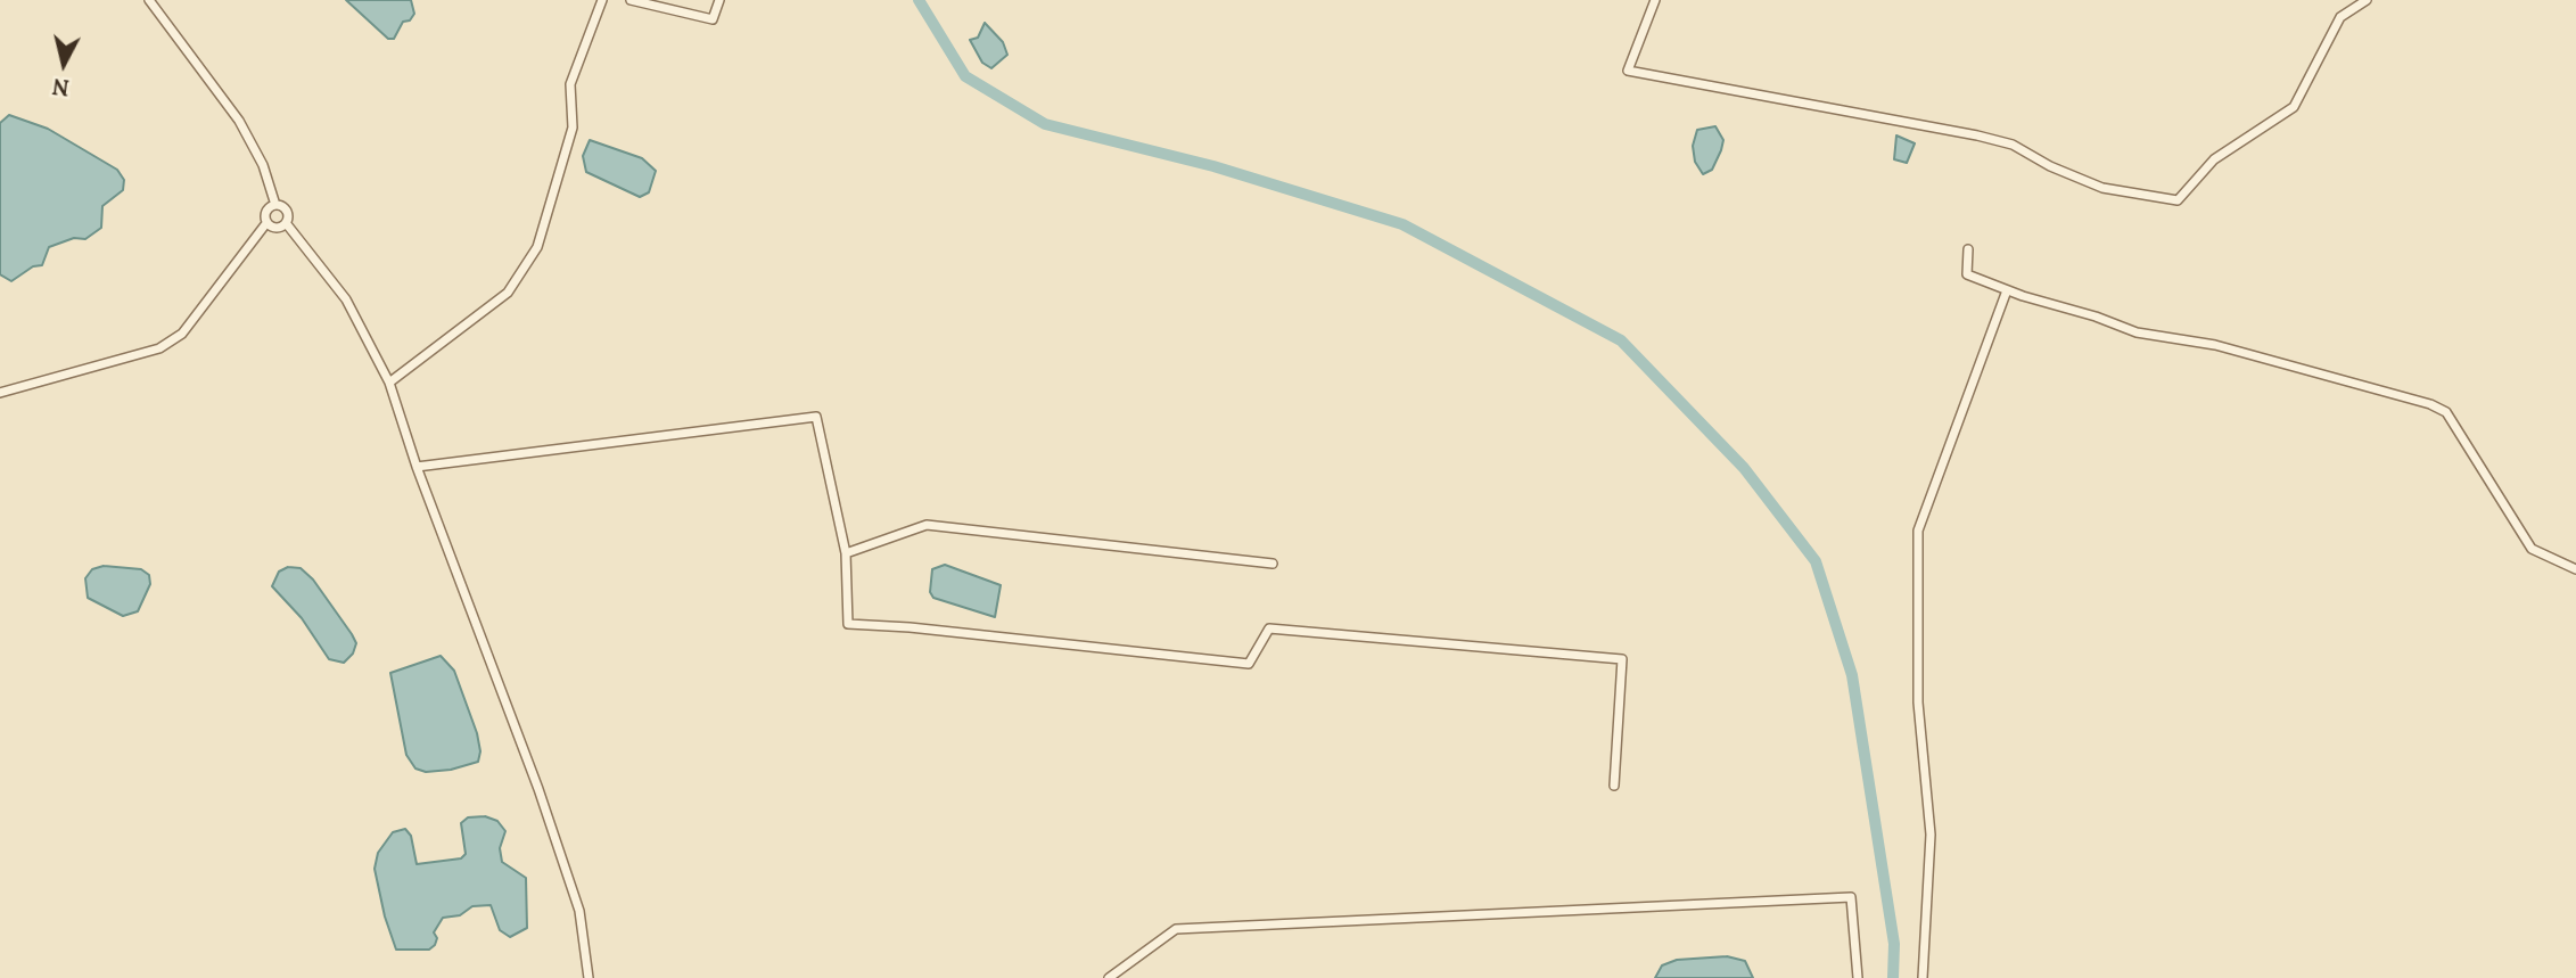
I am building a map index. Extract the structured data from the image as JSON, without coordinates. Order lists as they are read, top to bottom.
{
  "north": "bottom"
}
